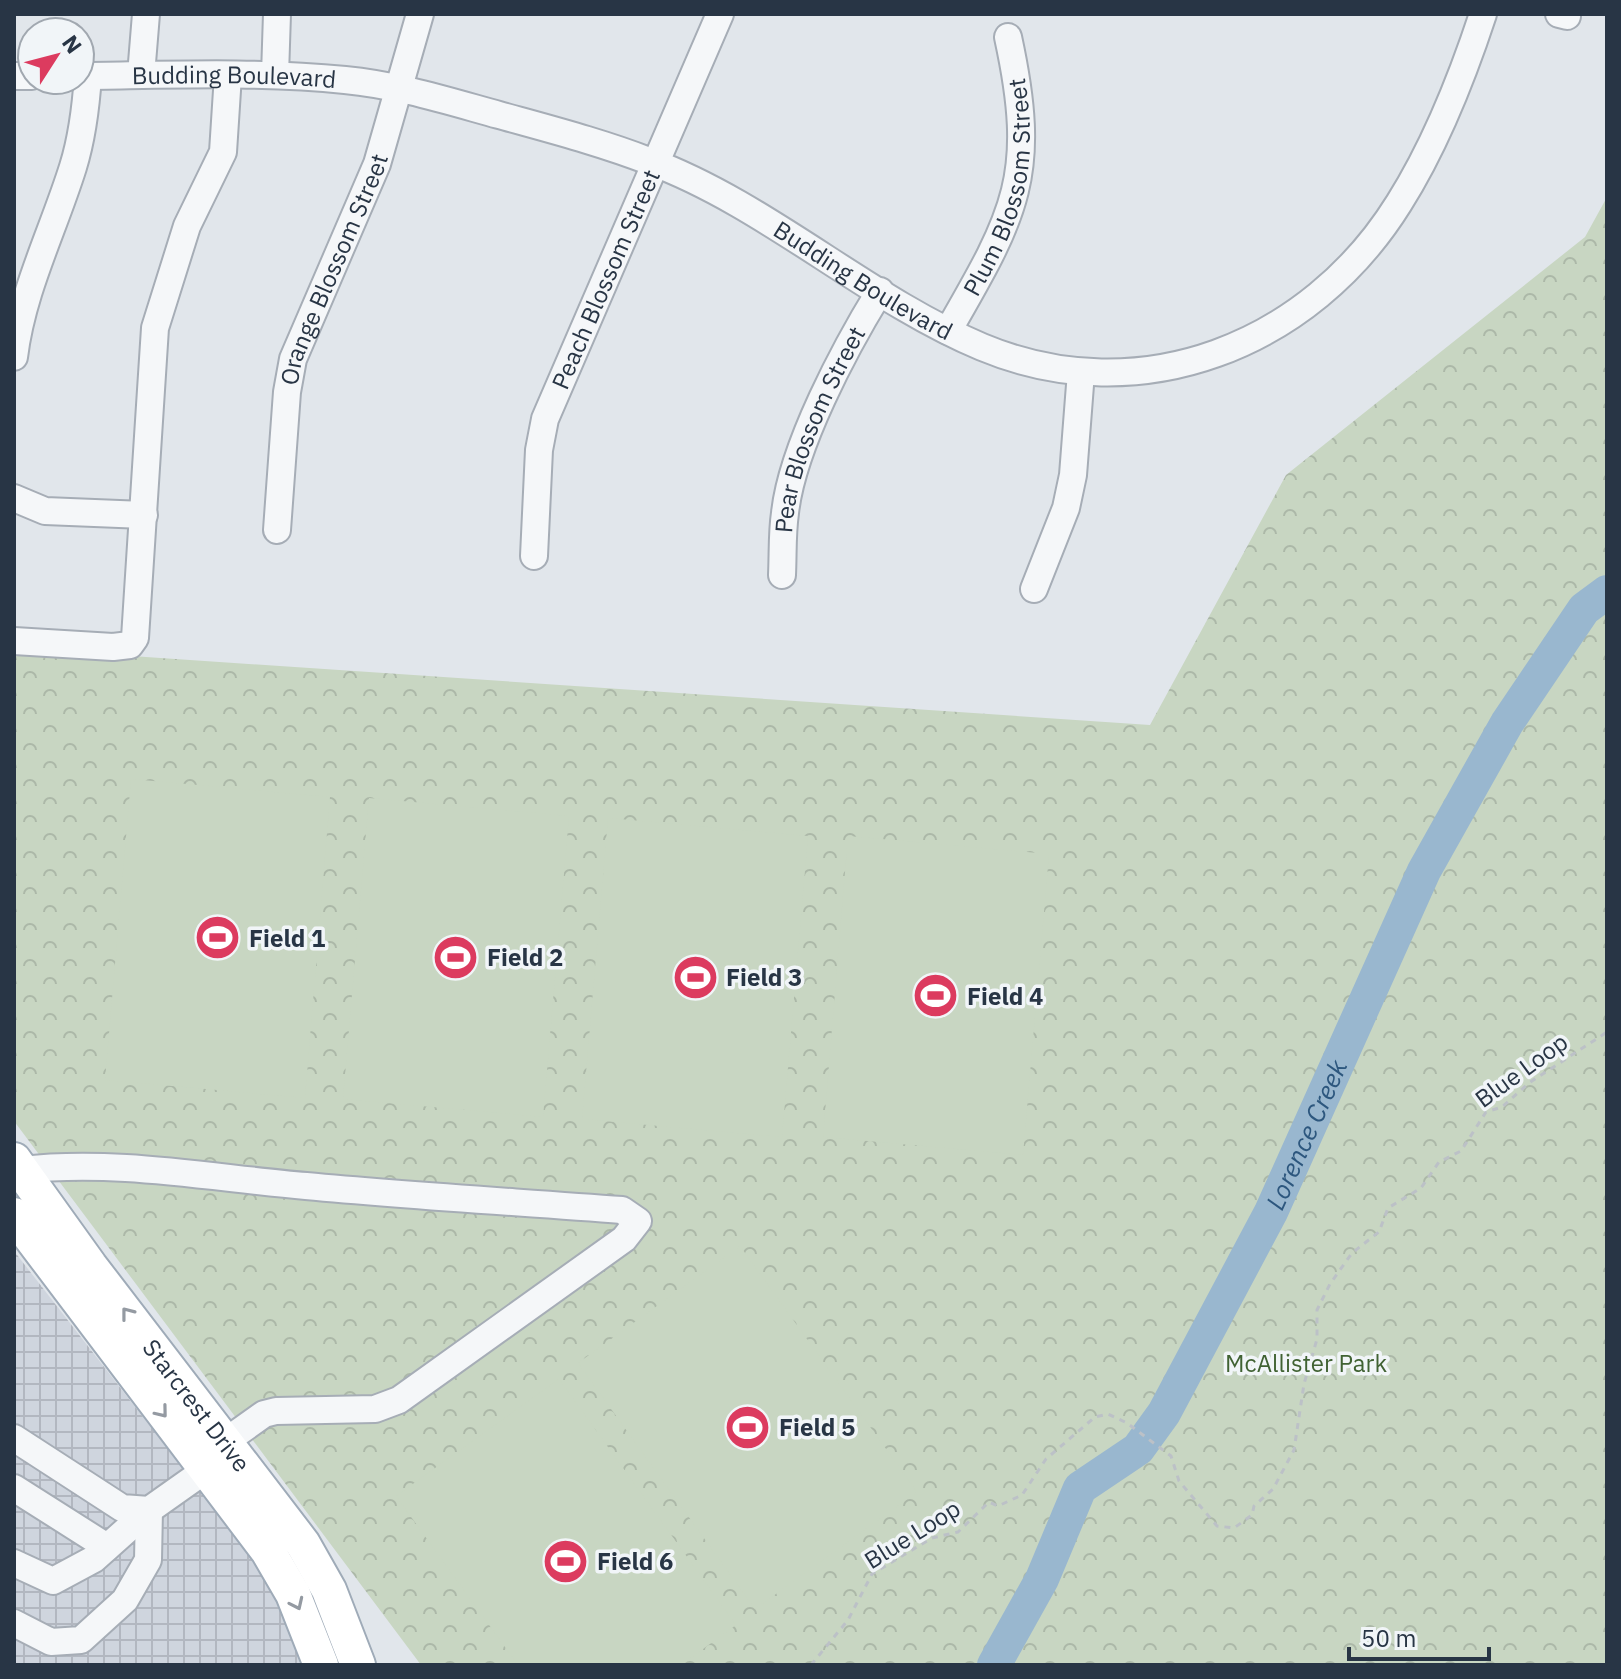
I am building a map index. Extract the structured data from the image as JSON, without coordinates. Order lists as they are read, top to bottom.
{
  "streets": {
    "main road": ["Starcrest Drive"],
    "street": [
      "Budding Boulevard",
      "Plum Blossom Street",
      "Orange Blossom Street",
      "Peach Blossom Street",
      "Pear Blossom Street"
    ],
    "path": ["Blue Loop"]
  },
  "crossings": [
    ["Budding Boulevard", "Plum Blossom Street"],
    ["Budding Boulevard", "Orange Blossom Street"],
    ["Budding Boulevard", "Peach Blossom Street"],
    ["Budding Boulevard", "Pear Blossom Street"]
  ],
  "water": ["Lorence Creek"],
  "parks": ["McAllister Park"],
  "places": {
    "sports": [
      "Field 1",
      "Field 2",
      "Field 3",
      "Field 4",
      "Field 5",
      "Field 6"
    ]
  },
  "scale_bar": "50 m",
  "north": "top right"
}
